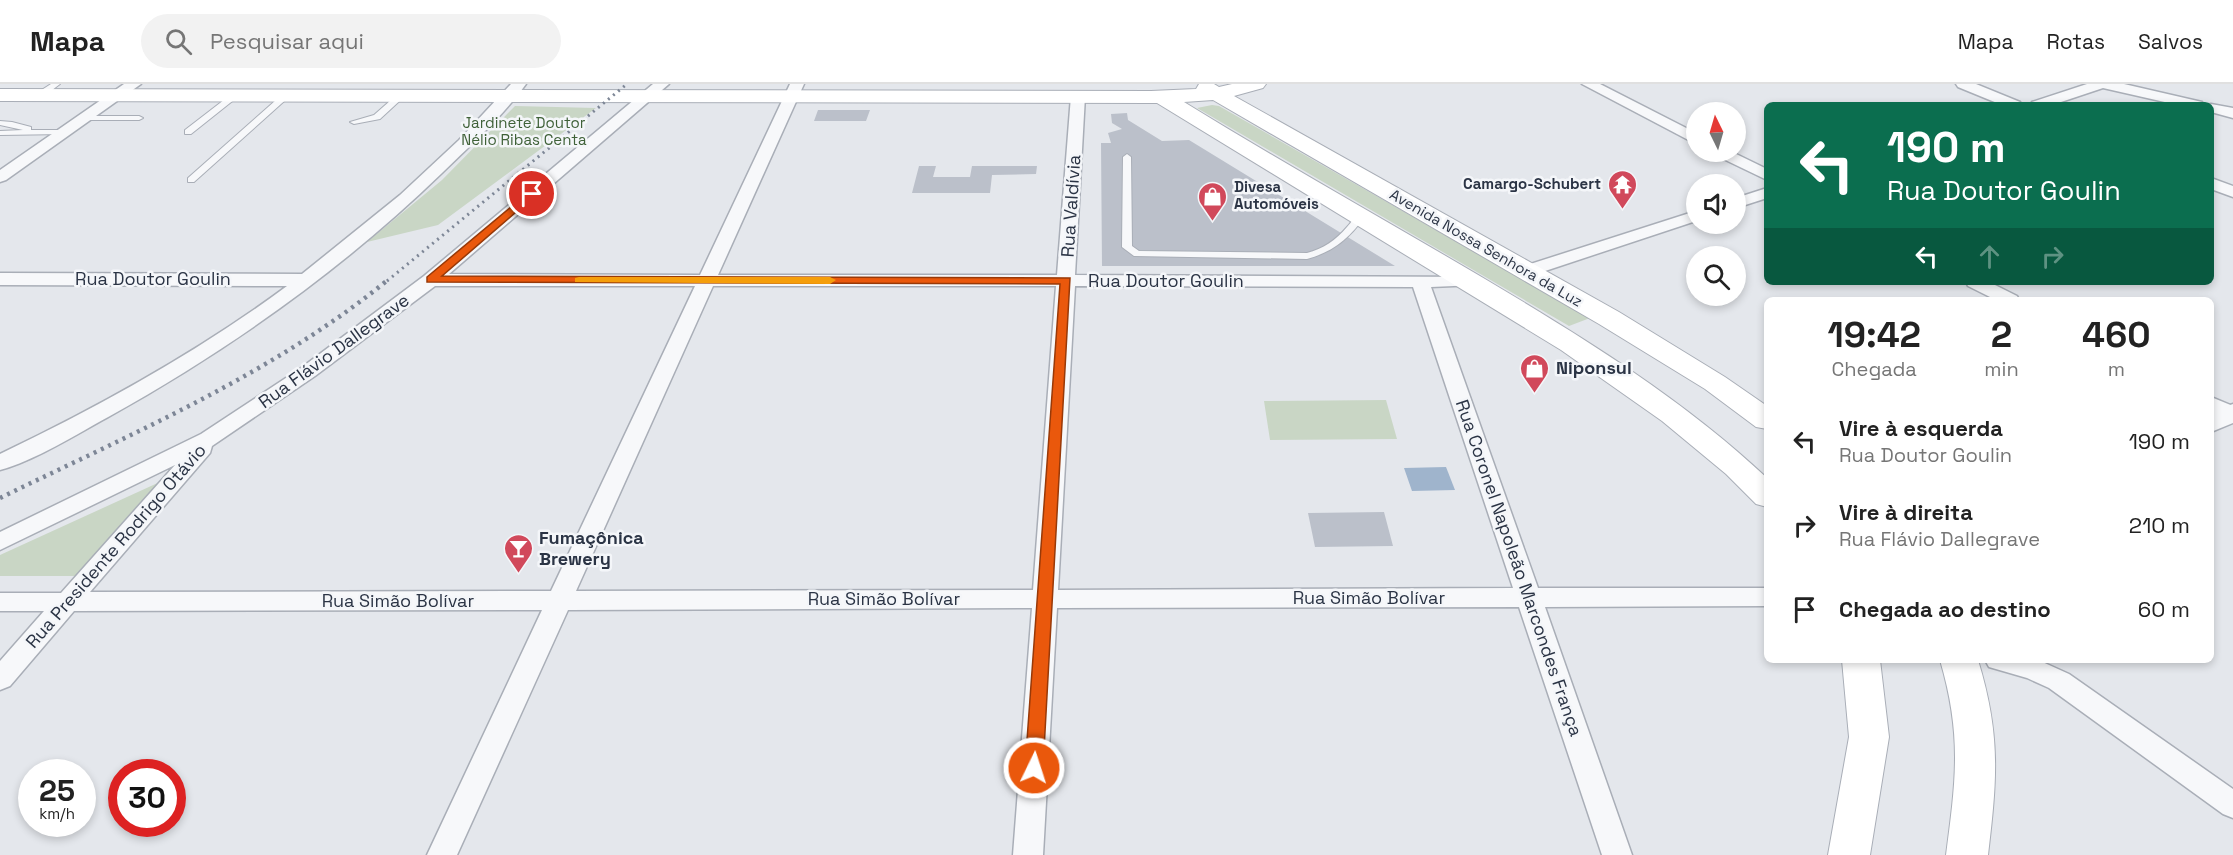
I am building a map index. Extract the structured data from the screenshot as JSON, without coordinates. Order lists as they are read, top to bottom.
{
  "streets": {
    "main road": ["Avenida Nossa Senhora da Luz"],
    "street": [
      "Rua Valdívia",
      "Rua Doutor Goulin",
      "Rua Flávio Dallegrave",
      "Rua Presidente Rodrigo Otávio",
      "Rua Coronel Napoleão Marcondes França",
      "Rua Simão Bolívar"
    ]
  },
  "crossings": [
    ["Rua Valdívia", "Rua Doutor Goulin"],
    ["Rua Valdívia", "Rua Simão Bolívar"],
    ["Avenida Nossa Senhora da Luz", "Rua Doutor Goulin"],
    ["Rua Doutor Goulin", "Rua Flávio Dallegrave"],
    ["Rua Doutor Goulin", "Rua Coronel Napoleão Marcondes França"],
    ["Rua Flávio Dallegrave", "Rua Presidente Rodrigo Otávio"],
    ["Rua Presidente Rodrigo Otávio", "Rua Simão Bolívar"],
    ["Rua Coronel Napoleão Marcondes França", "Rua Simão Bolívar"]
  ],
  "parks": ["Jardinete Doutor Nélio Ribas Centa"],
  "places": {
    "temple": ["Camargo-Schubert"],
    "shop": ["Divesa Automóveis", "Niponsul"],
    "bar": ["Fumaçônica Brewery"]
  },
  "north": "top",
  "page": {
    "header": "Mapa",
    "search": "Pesquisar aqui",
    "nav": ["Mapa", "Rotas", "Salvos"],
    "turn": ["190 m", "Rua Doutor Goulin"],
    "eta": [
      "19:42",
      "Chegada",
      "2",
      "min",
      "460",
      "m"
    ],
    "list": [
      {
        "name": "Vire à esquerda",
        "note": "Rua Doutor Goulin",
        "value": "190 m"
      },
      {
        "name": "Vire à direita",
        "note": "Rua Flávio Dallegrave",
        "value": "210 m"
      },
      {
        "name": "Chegada ao destino",
        "value": "60 m"
      }
    ],
    "speed": "25 km/h",
    "limit": "30"
  }
}
